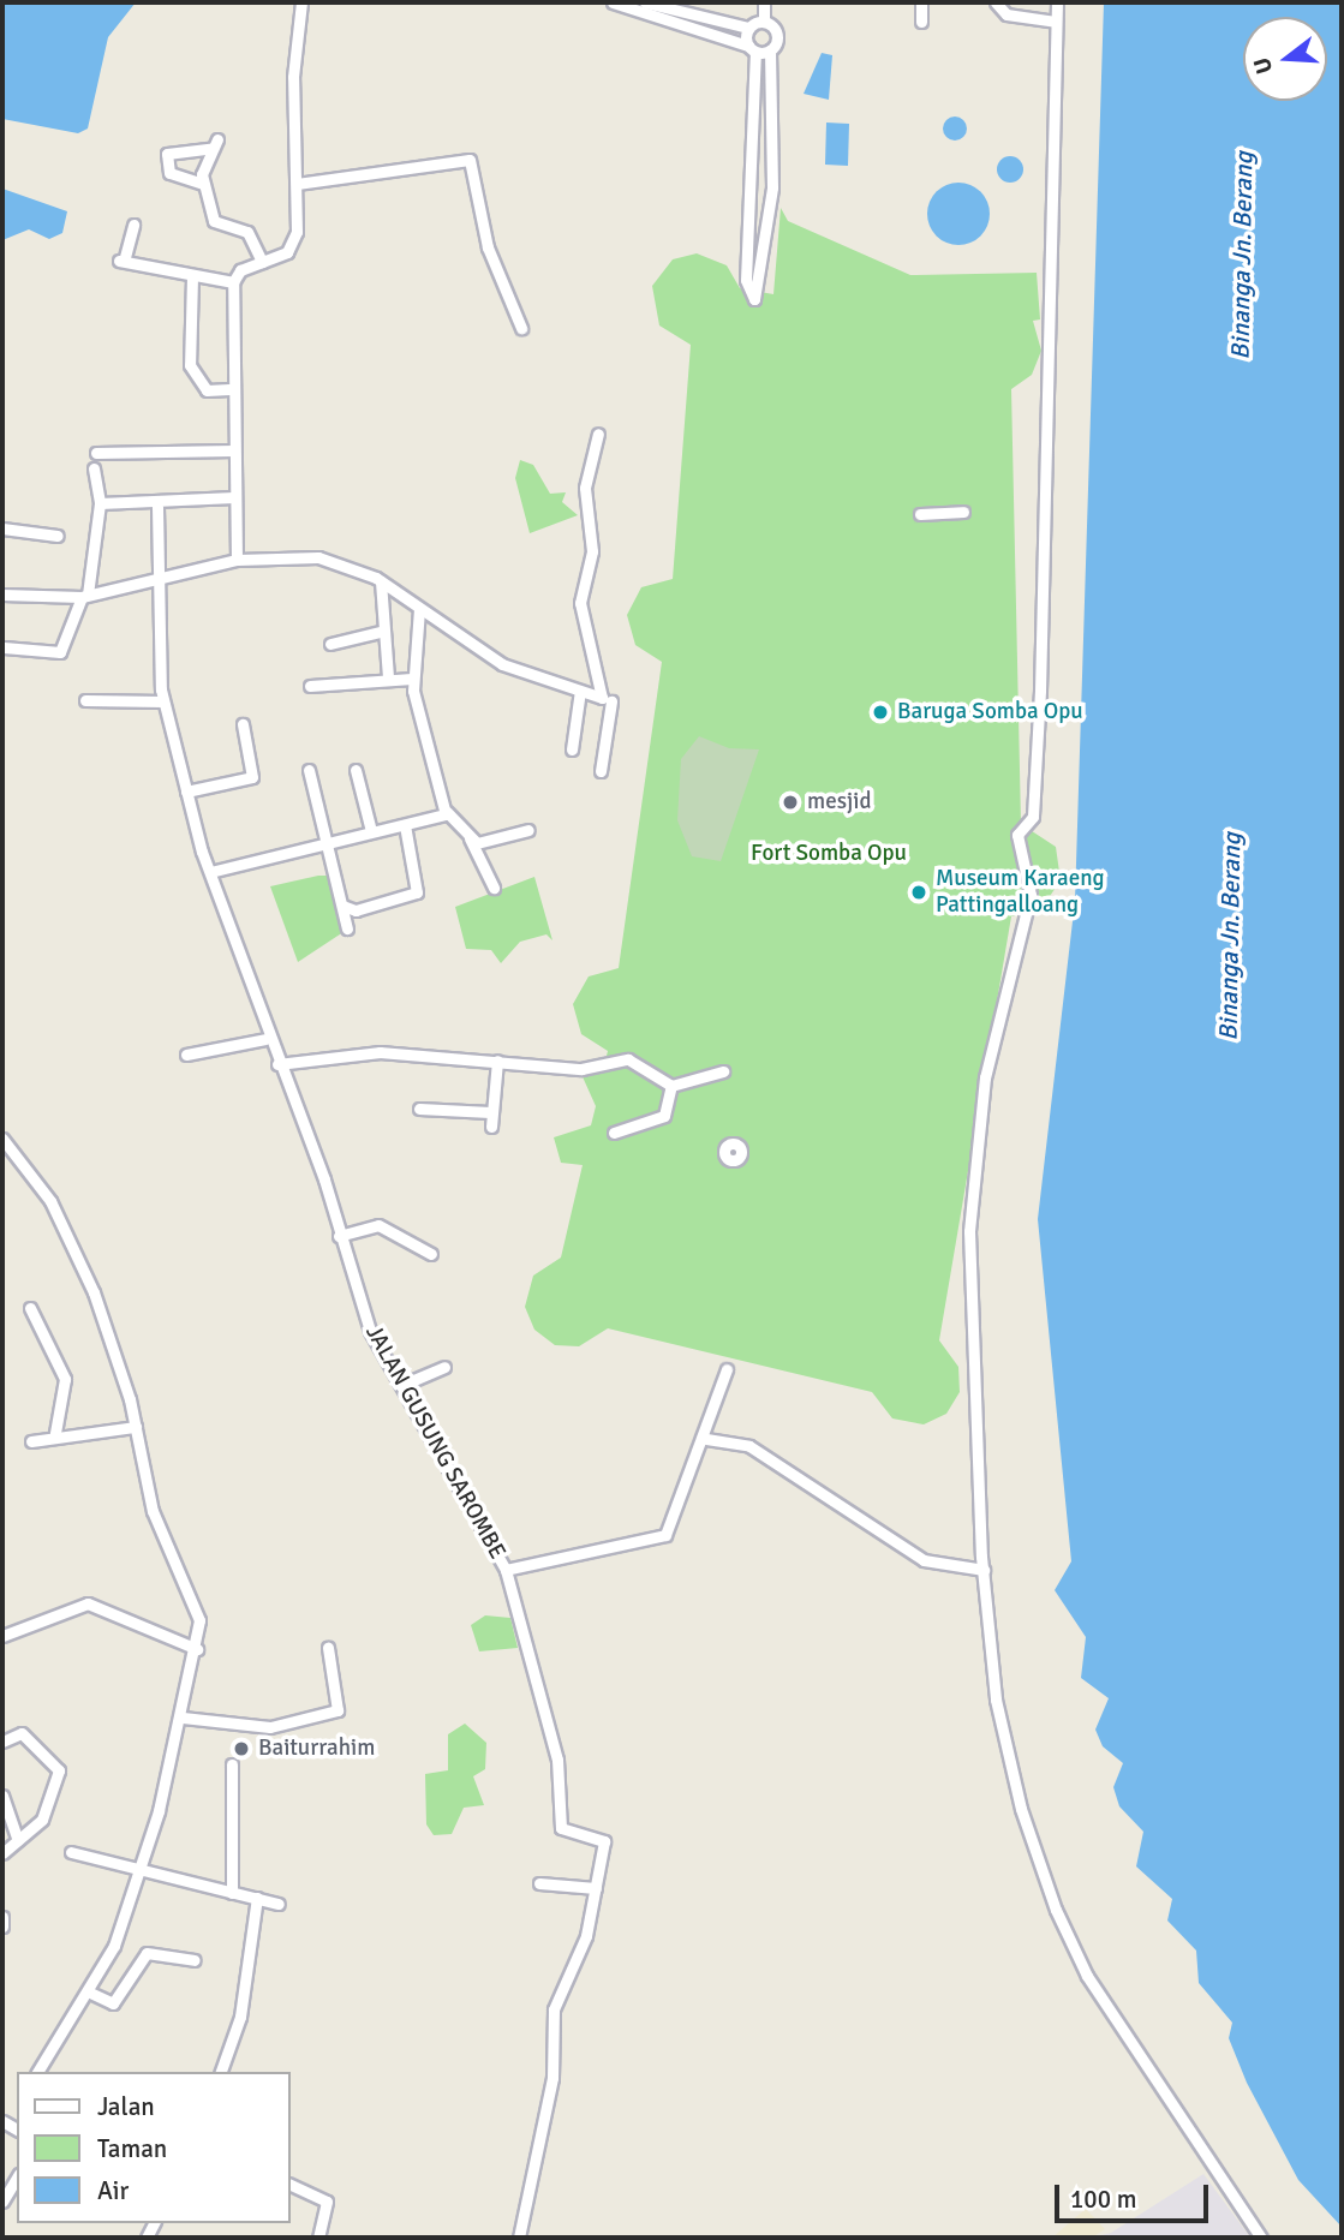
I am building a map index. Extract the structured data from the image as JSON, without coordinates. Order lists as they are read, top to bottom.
{
  "streets": {
    "street": ["JALAN GUSUNG SAROMBE"]
  },
  "water": ["Binanga Jn. Berang"],
  "parks": ["Fort Somba Opu"],
  "places": [
    "Baruga Somba Opu",
    "mesjid",
    "Museum Karaeng Pattingalloang",
    "Baiturrahim"
  ],
  "legend": ["Jalan", "Taman", "Air"],
  "scale_bar": "100 m",
  "north": "left"
}
